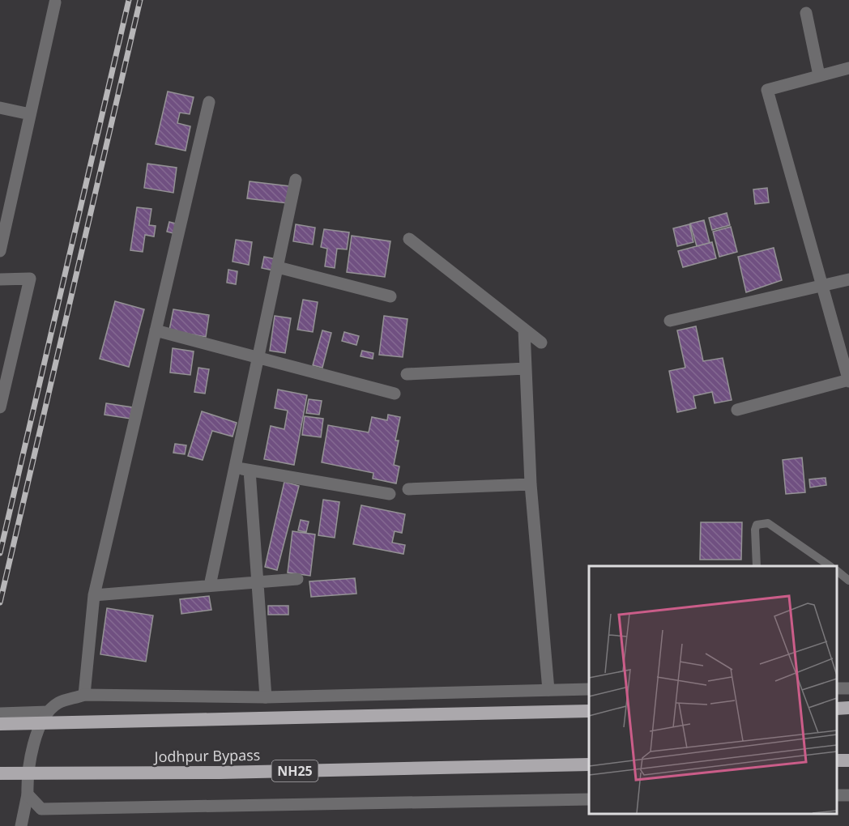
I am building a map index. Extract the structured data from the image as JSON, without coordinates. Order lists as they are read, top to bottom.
{
  "streets": {
    "highway": ["Jodhpur Bypass", "NH25"]
  }
}
